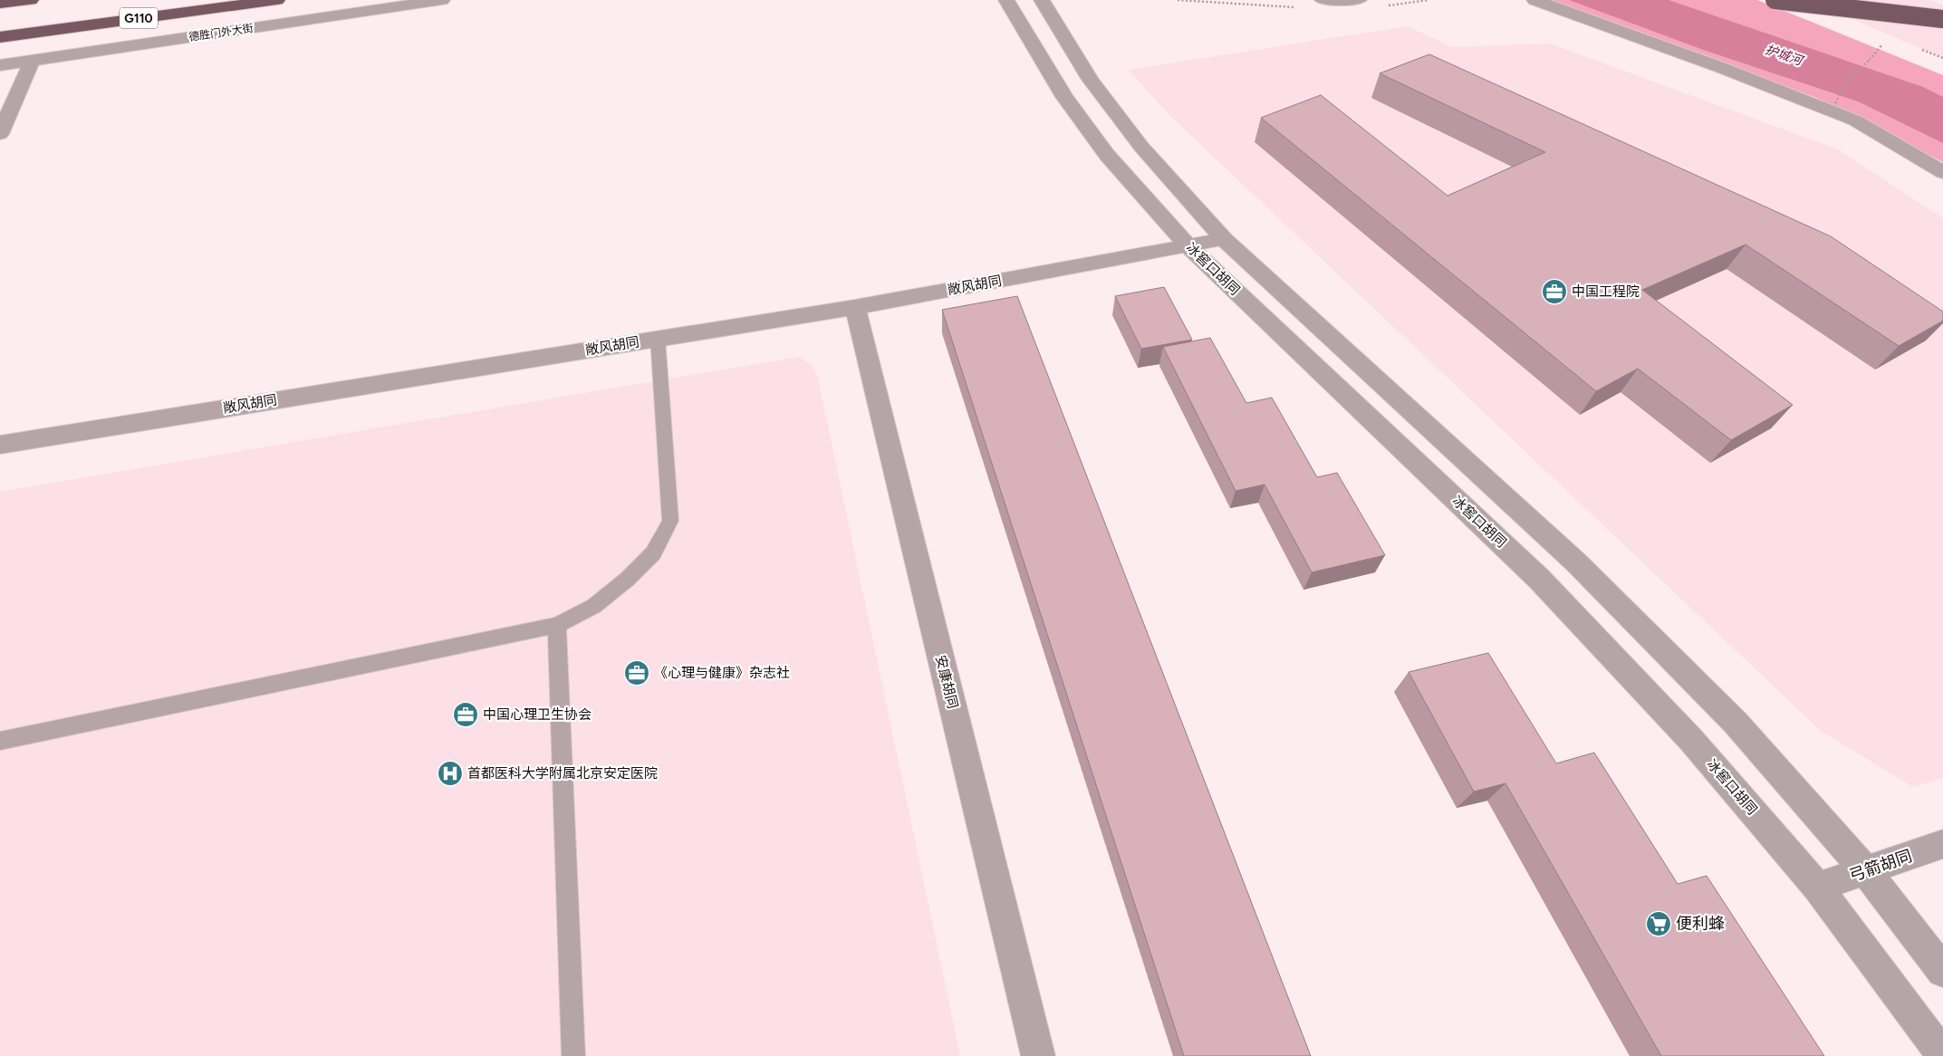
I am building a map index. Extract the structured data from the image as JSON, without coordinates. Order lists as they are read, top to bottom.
{
  "streets": {
    "highway": ["G110", "德胜门外大街"],
    "street": [
      "冰窖口胡同",
      "敞风胡同",
      "安康胡同",
      "弓箭胡同"
    ]
  },
  "crossings": [
    ["冰窖口胡同", "敞风胡同"],
    ["冰窖口胡同", "弓箭胡同"],
    ["敞风胡同", "安康胡同"]
  ],
  "water": ["护城河"],
  "places": {
    "office": ["中国工程院", "《心理与健康》杂志社", "中国心理卫生协会"],
    "hospital": ["首都医科大学附属北京安定医院"],
    "supermarket": ["便利蜂"]
  }
}
